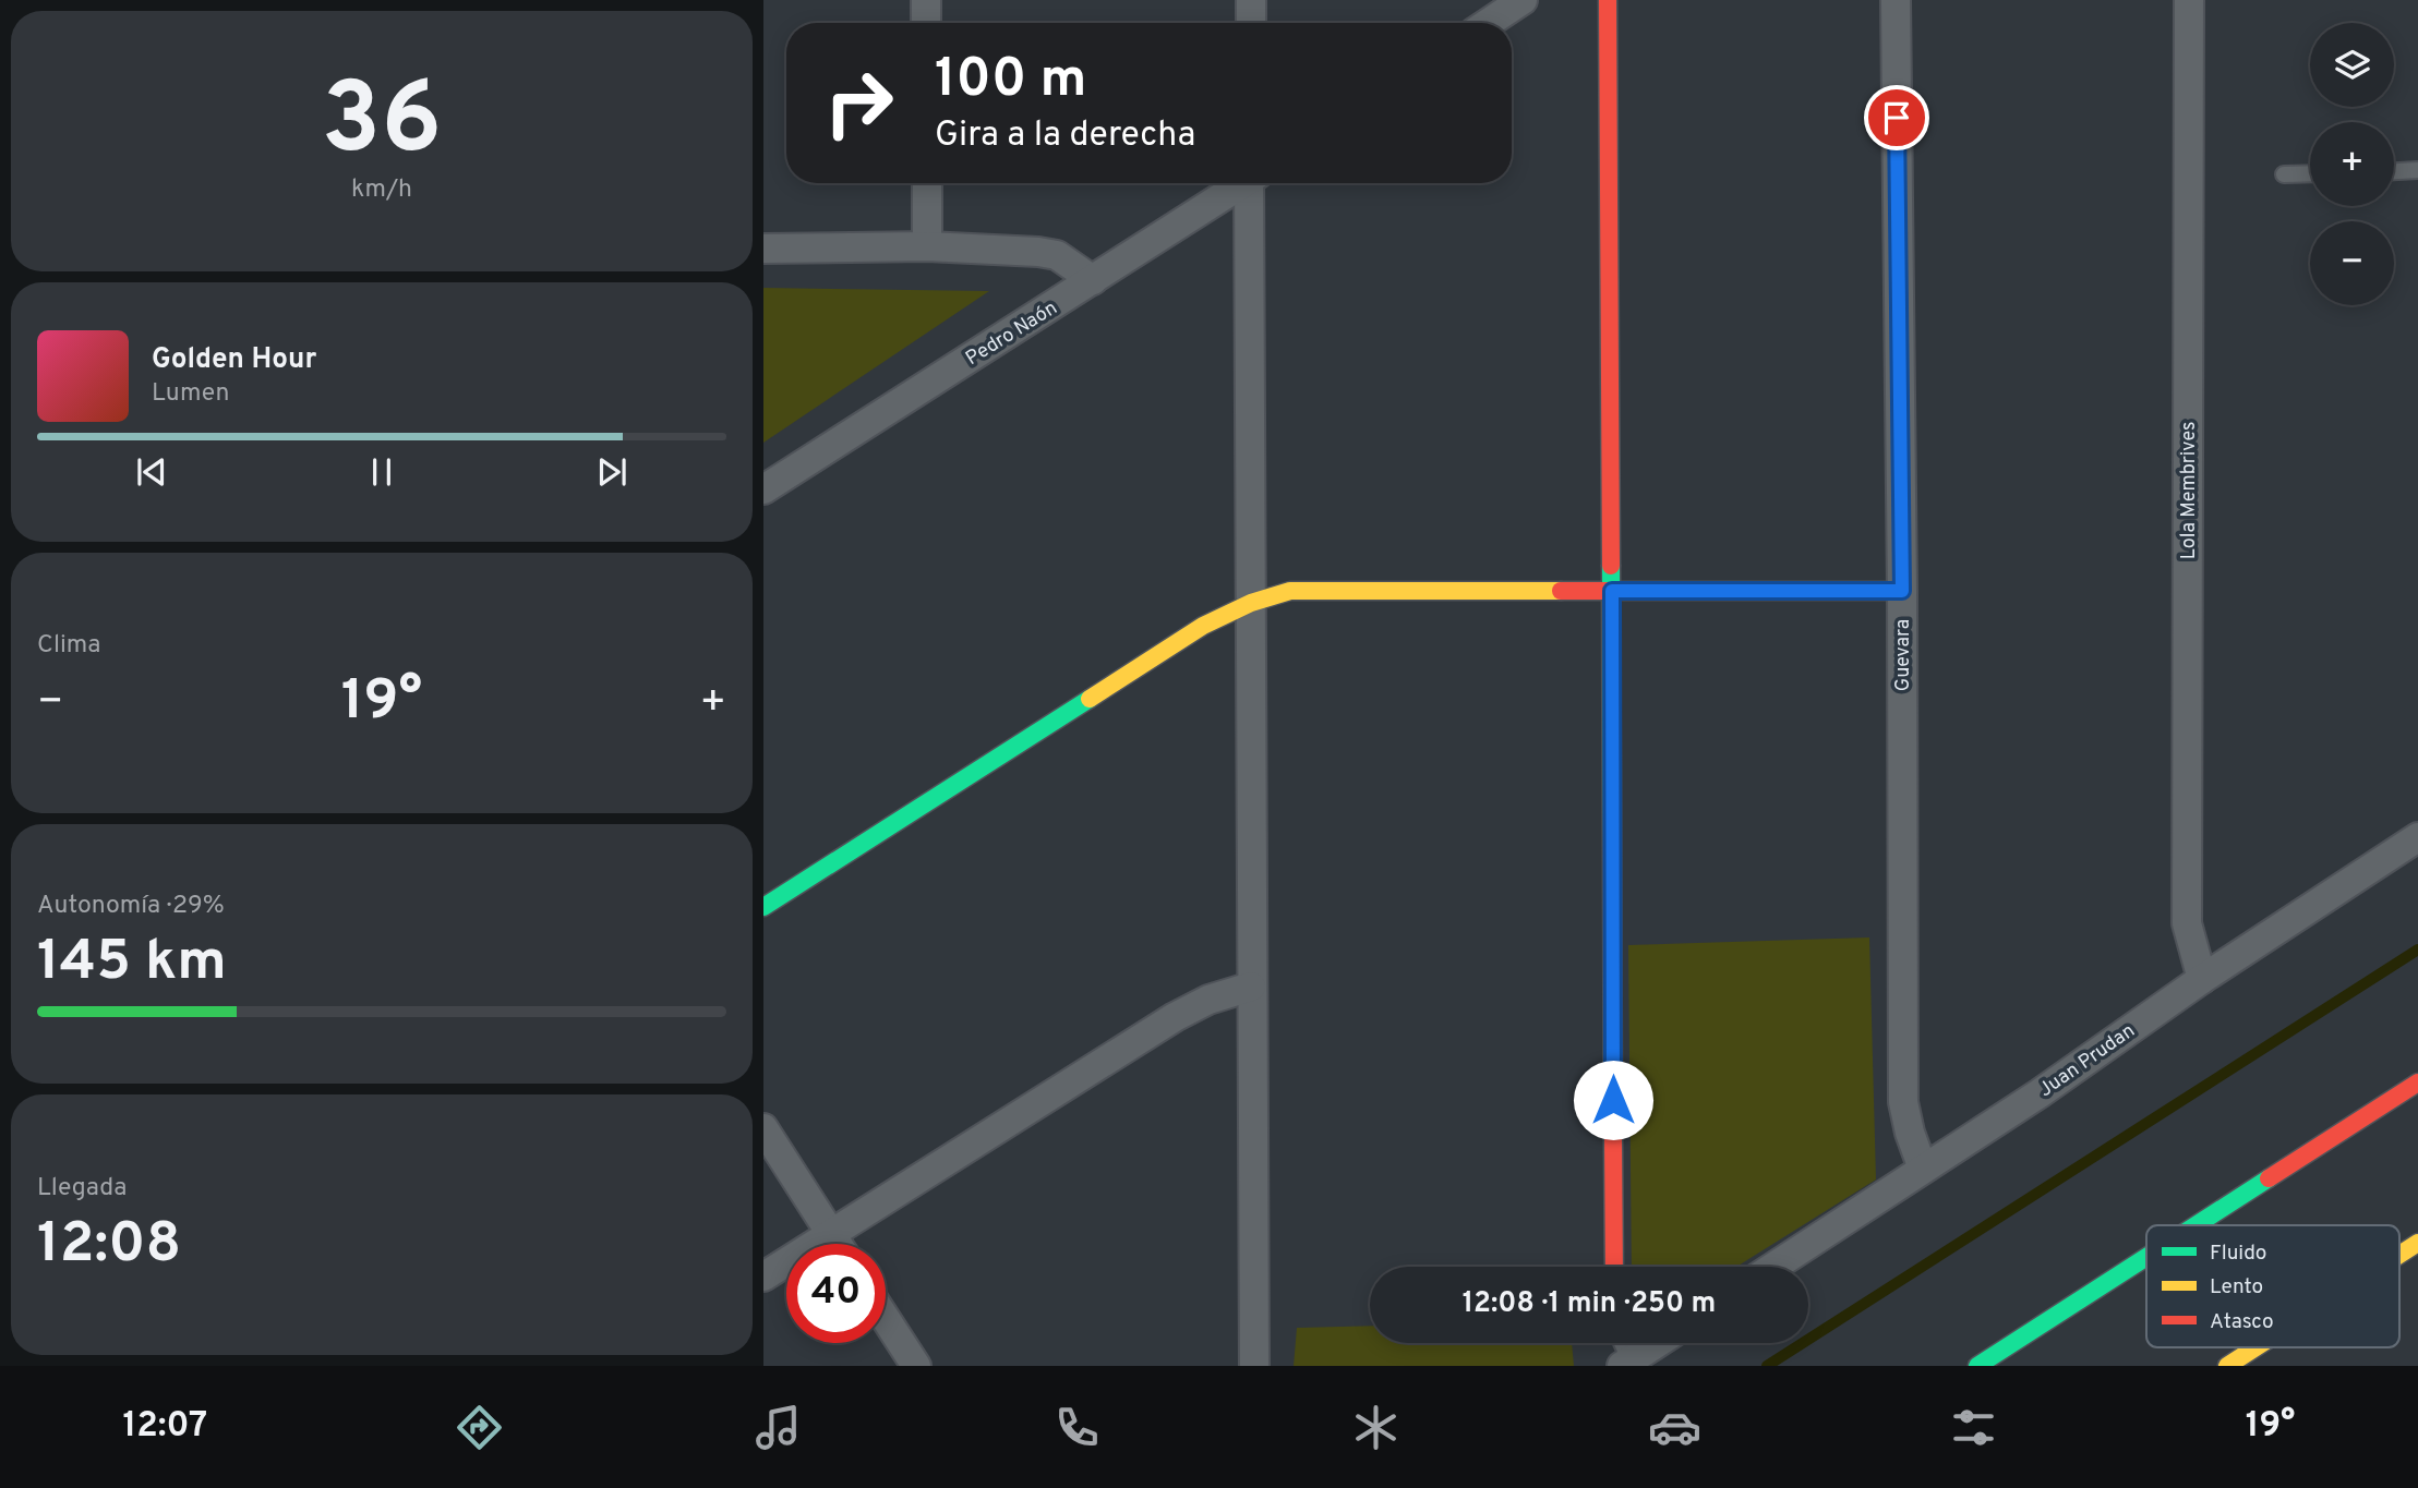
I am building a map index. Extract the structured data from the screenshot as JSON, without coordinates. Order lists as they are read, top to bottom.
{
  "streets": {
    "street": [
      "Pedro Naón",
      "Lola Membrives",
      "Guevara",
      "Juan Prudan"
    ]
  },
  "crossings": [
    ["Lola Membrives", "Juan Prudan"],
    ["Guevara", "Juan Prudan"]
  ],
  "legend": ["Fluido", "Lento", "Atasco"],
  "page": {
    "tile": [
      ["36", "km/h"],
      "Clima",
      ["Autonomía · 29%", "145 km"],
      ["Llegada", "12:08"]
    ],
    "map_buttons": ["+", "−"],
    "turn": ["100 m", "Gira a la derecha"],
    "song": ["Golden Hour", "Lumen"],
    "heat": ["−", "19°", "+"],
    "limit": "40",
    "trip": "12:08 · 1 min · 250 m",
    "tabs": ["12:07", "19°"]
  }
}
